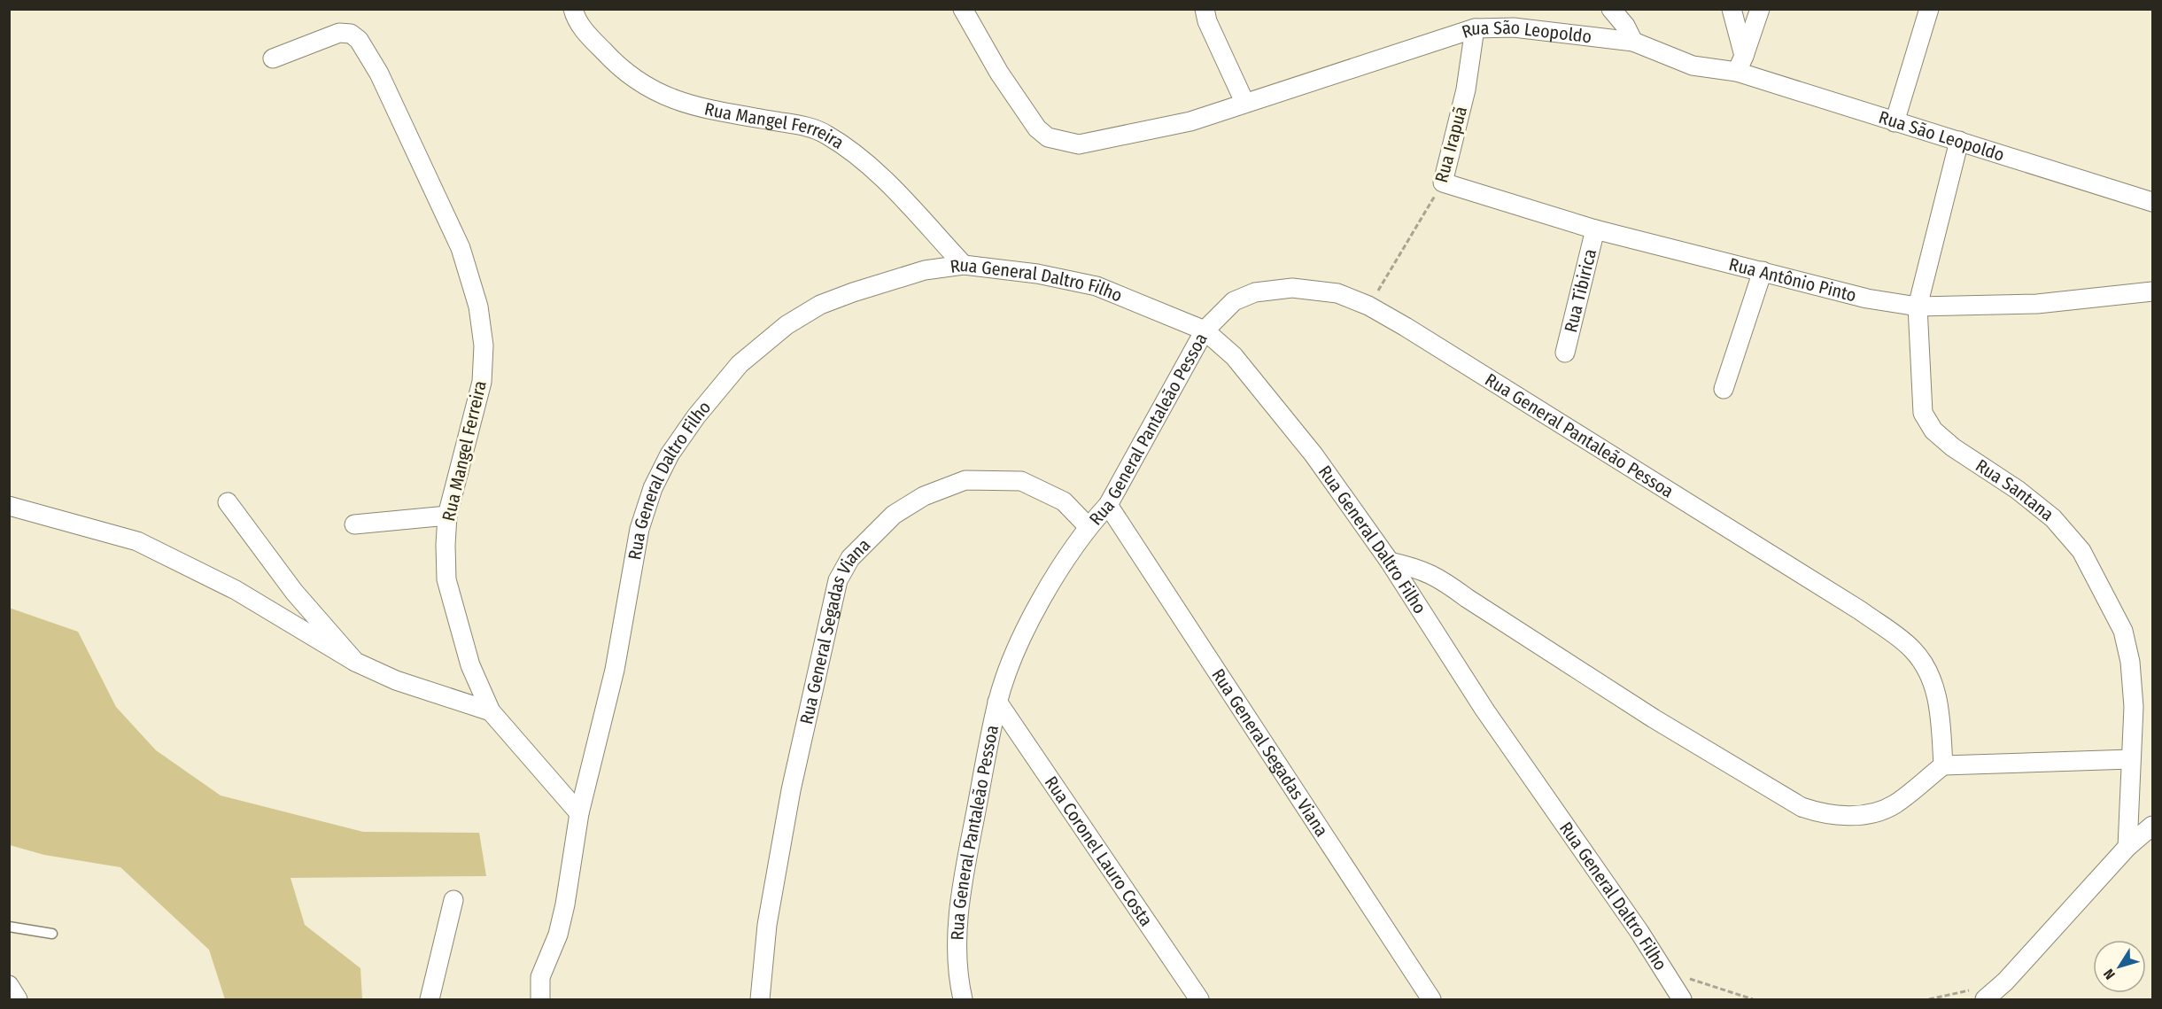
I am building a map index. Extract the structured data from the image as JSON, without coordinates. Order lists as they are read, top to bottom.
{
  "streets": {
    "street": [
      "Rua São Leopoldo",
      "Rua Mangel Ferreira",
      "Rua Irapuã",
      "Rua Antônio Pinto",
      "Rua General Daltro Filho",
      "Rua Tibirica",
      "Rua General Pantaleão Pessoa",
      "Rua Santana",
      "Rua General Segadas Viana",
      "Rua Coronel Lauro Costa"
    ]
  },
  "crossings": [
    ["Rua São Leopoldo", "Rua Irapuã"],
    ["Rua São Leopoldo", "Rua Santana"],
    ["Rua Mangel Ferreira", "Rua General Daltro Filho"],
    ["Rua Irapuã", "Rua Antônio Pinto"],
    ["Rua Irapuã", "Rua General Pantaleão Pessoa"],
    ["Rua Antônio Pinto", "Rua Tibirica"],
    ["Rua Antônio Pinto", "Rua Santana"],
    ["Rua General Daltro Filho", "Rua General Pantaleão Pessoa"],
    ["Rua General Pantaleão Pessoa", "Rua General Segadas Viana"],
    ["Rua General Pantaleão Pessoa", "Rua Coronel Lauro Costa"]
  ],
  "north": "bottom left"
}
